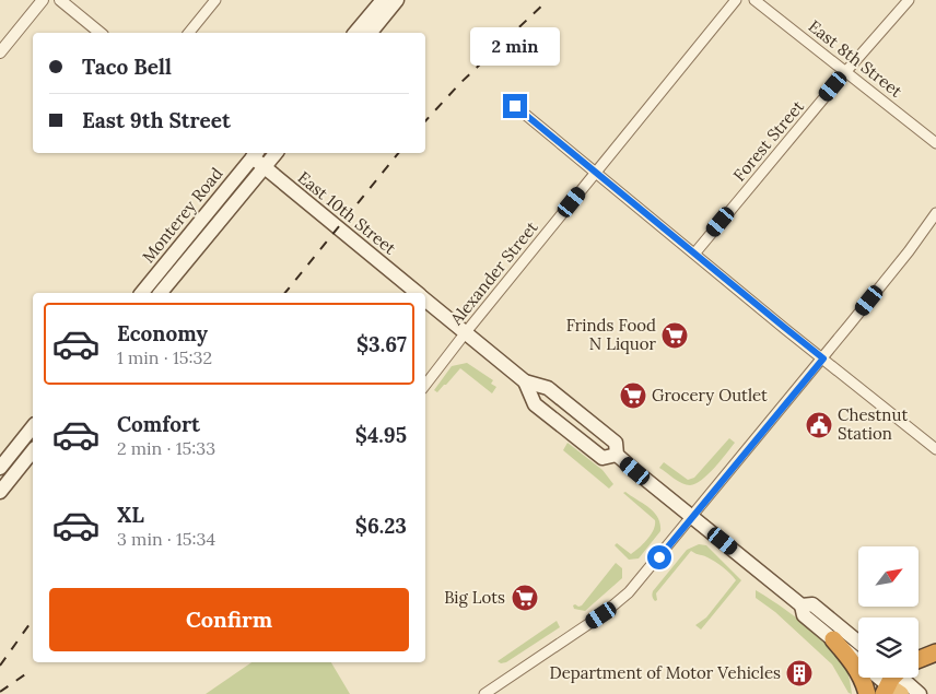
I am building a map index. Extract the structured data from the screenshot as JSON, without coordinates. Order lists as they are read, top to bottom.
{
  "streets": {
    "main road": ["East 10th Street", "Monterey Road"],
    "street": ["East 8th Street", "Forest Street", "Alexander Street"]
  },
  "crossings": [
    ["East 8th Street", "Forest Street"],
    ["East 10th Street", "Monterey Road"],
    ["East 10th Street", "Alexander Street"]
  ],
  "places": {
    "supermarket": ["Frinds Food N Liquor", "Grocery Outlet", "Big Lots"],
    "public building": ["Chestnut Station"],
    "building": ["Department of Motor Vehicles"]
  },
  "north": "top right",
  "page": {
    "bubble": "2 min",
    "banner": ["Taco Bell", "East 9th Street"],
    "list": [
      {
        "name": "Economy",
        "note": "1 min · 15:32",
        "value": "$3.67"
      },
      {
        "name": "Comfort",
        "note": "2 min · 15:33",
        "value": "$4.95"
      },
      {
        "name": "XL",
        "note": "3 min · 15:34",
        "value": "$6.23"
      }
    ],
    "buttons": "Confirm"
  }
}
